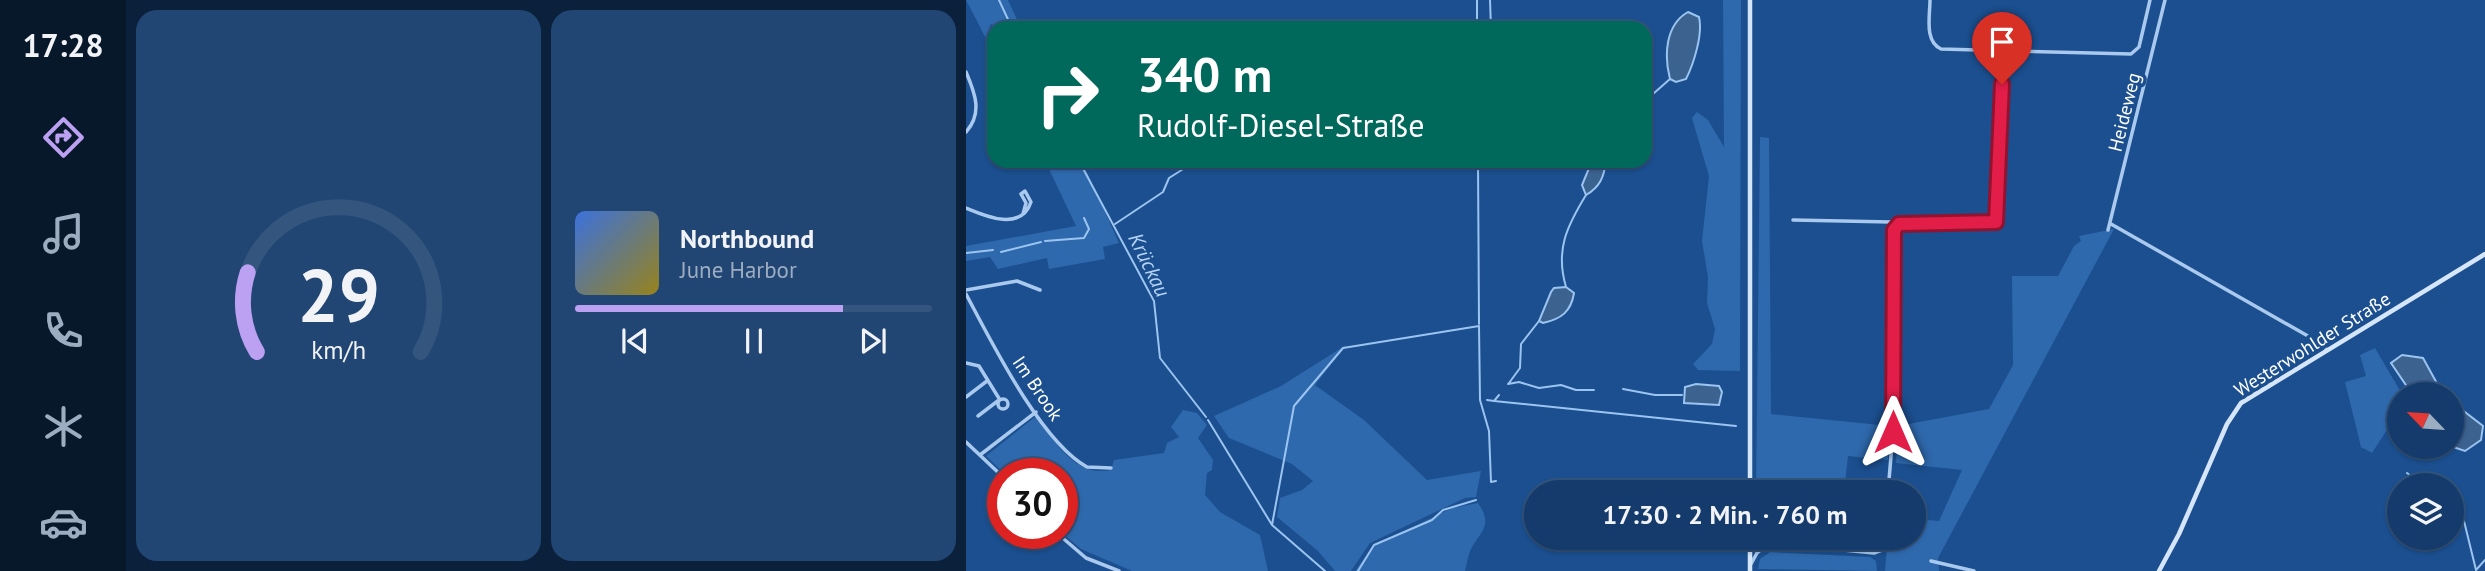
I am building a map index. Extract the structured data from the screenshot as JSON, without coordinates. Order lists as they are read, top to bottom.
{
  "streets": {
    "main road": ["Westerwohlder Straße"],
    "street": ["Heideweg", "Im Brook"]
  },
  "water": ["Krückau"],
  "north": "top left",
  "page": {
    "tabs": "17:28",
    "turn": ["340 m", "Rudolf-Diesel-Straße"],
    "song": ["Northbound", "June Harbor"],
    "limit": "30",
    "trip": "17:30 · 2 Min. · 760 m",
    "gauge": ["29", "km/h"]
  }
}
